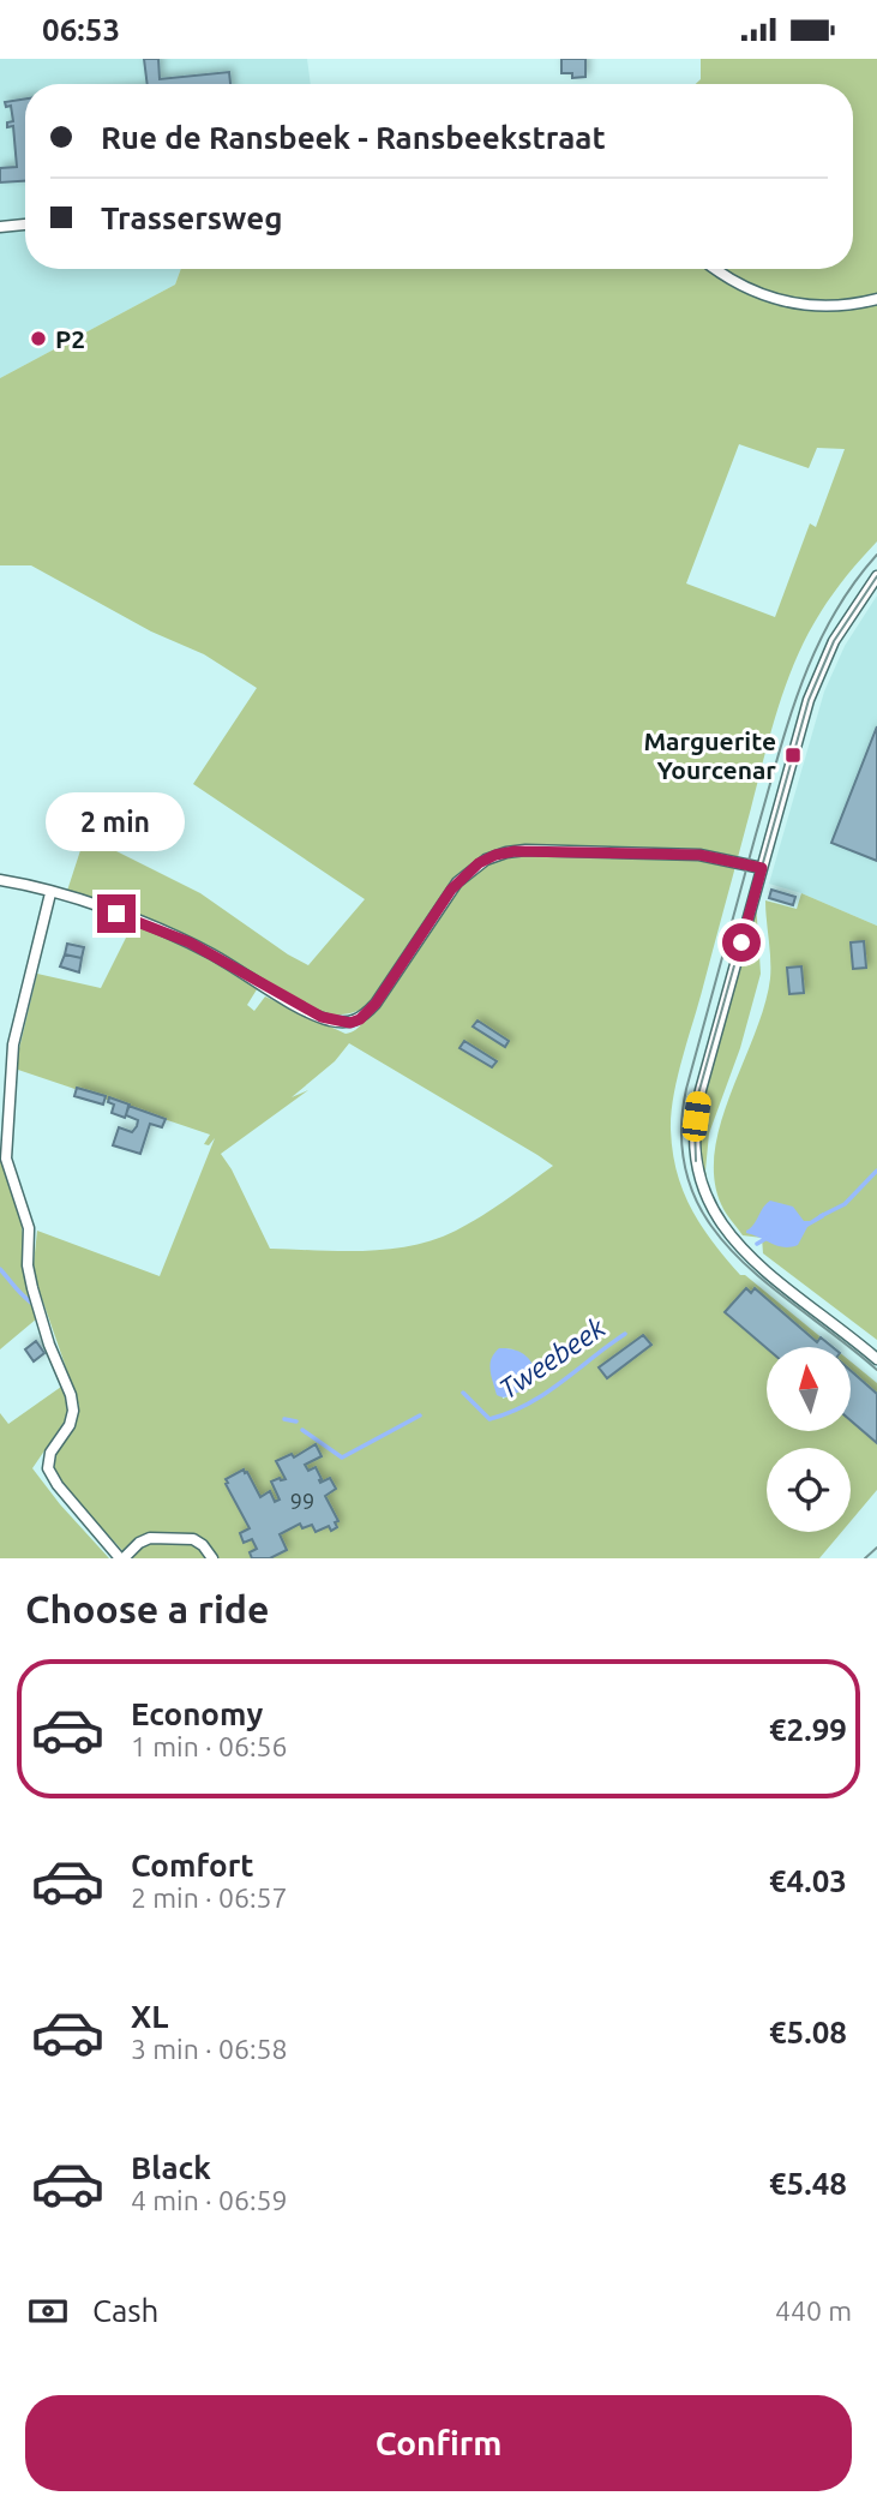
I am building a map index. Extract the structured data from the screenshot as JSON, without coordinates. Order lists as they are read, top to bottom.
{
  "water": ["Tweebeek"],
  "places": {
    "other": ["P2"],
    "transit": ["Marguerite Yourcenar"]
  },
  "house_numbers": ["99"],
  "north": "top",
  "page": {
    "status": "06:53",
    "banner": ["Rue de Ransbeek - Ransbeekstraat", "Trassersweg"],
    "bubble": "2 min",
    "heading": "Choose a ride",
    "list": [
      {
        "name": "Economy",
        "note": "1 min · 06:56",
        "value": "€2.99"
      },
      {
        "name": "Comfort",
        "note": "2 min · 06:57",
        "value": "€4.03"
      },
      {
        "name": "XL",
        "note": "3 min · 06:58",
        "value": "€5.08"
      },
      {
        "name": "Black",
        "note": "4 min · 06:59",
        "value": "€5.48"
      }
    ],
    "pay": ["Cash", "440 m"],
    "buttons": "Confirm"
  }
}
